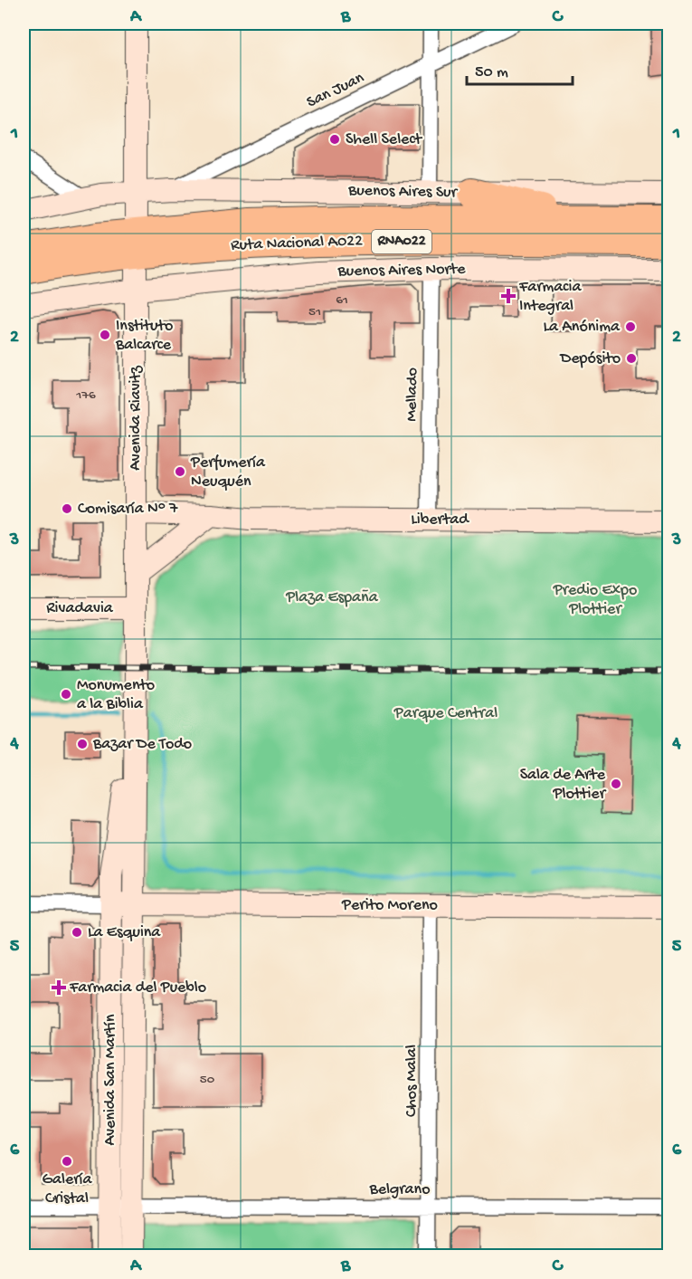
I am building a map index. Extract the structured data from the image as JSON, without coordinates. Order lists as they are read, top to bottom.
{
  "streets": {
    "highway": ["RNA022", "Ruta Nacional A022"],
    "main road": [
      "Buenos Aires Sur",
      "Buenos Aires Norte",
      "Avenida Riavitz",
      "Libertad",
      "Rivadavia",
      "Perito Moreno",
      "Avenida San Martín"
    ],
    "street": [
      "San Juan",
      "Mellado",
      "Chos Malal",
      "Belgrano"
    ]
  },
  "crossings": [
    ["San Juan", "Buenos Aires Sur"],
    ["Buenos Aires Sur", "Avenida Riavitz"],
    ["Ruta Nacional A022", "Avenida Riavitz"],
    ["Buenos Aires Norte", "Mellado"],
    ["Buenos Aires Norte", "Avenida Riavitz"],
    ["Mellado", "Libertad"],
    ["Avenida Riavitz", "Libertad"],
    ["Avenida Riavitz", "Rivadavia"],
    ["Avenida Riavitz", "Perito Moreno"],
    ["Avenida Riavitz", "Avenida San Martín"],
    ["Perito Moreno", "Avenida San Martín"],
    ["Perito Moreno", "Chos Malal"],
    ["Avenida San Martín", "Belgrano"],
    ["Chos Malal", "Belgrano"]
  ],
  "parks": ["Predio Expo Plottier", "Plaza España", "Parque Central"],
  "places": {
    "other": [
      "Shell Select",
      "La Anónima",
      "Instituto Balcarce",
      "Depósito",
      "Perfumería Neuquén",
      "Comisaría N° 7",
      "Monumento a la Biblia",
      "Bazar De Todo",
      "Sala de Arte Plottier",
      "La Esquina",
      "Galería Cristal"
    ],
    "health": ["Farmacia Integral", "Farmacia del Pueblo"]
  },
  "house_numbers": [
    "61",
    "51",
    "176",
    "50"
  ],
  "scale_bar": "50 m",
  "grid": {
    "columns": ["A", "B", "C"],
    "rows": [
      "1",
      "2",
      "3",
      "4",
      "5",
      "6"
    ]
  }
}
